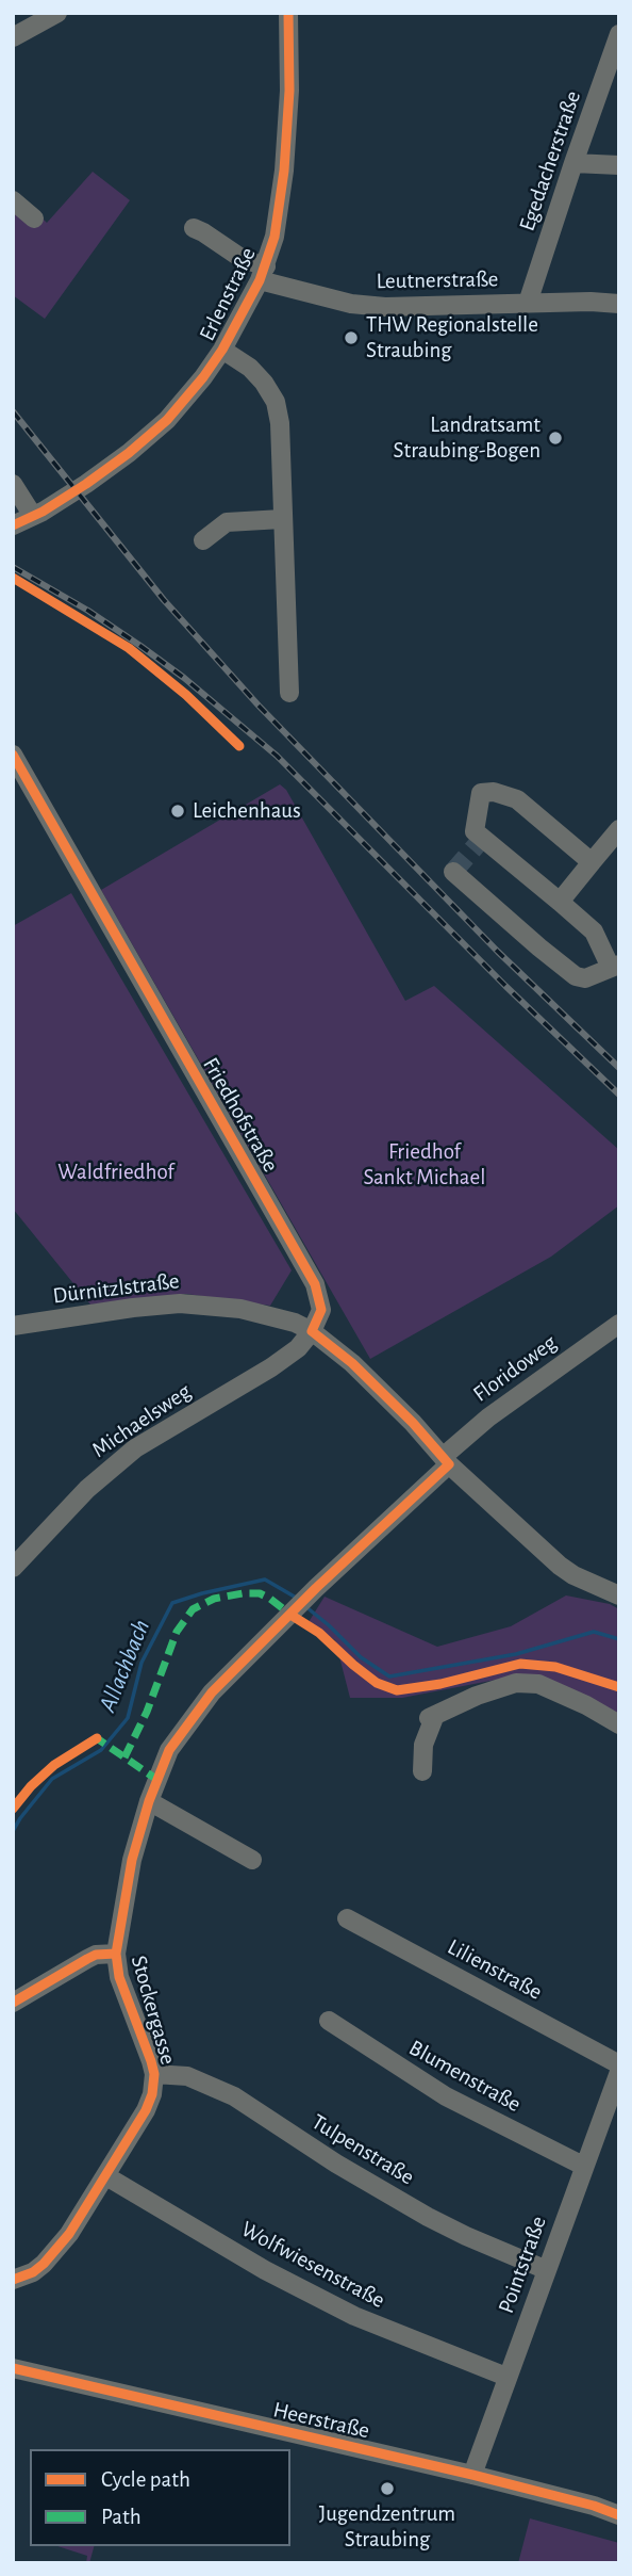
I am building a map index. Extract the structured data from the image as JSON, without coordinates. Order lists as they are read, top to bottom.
{
  "streets": {
    "street": [
      "Egedacherstraße",
      "Leutnerstraße",
      "Erlenstraße",
      "Friedhofstraße",
      "Dürnitzlstraße",
      "Floridoweg",
      "Michaelsweg",
      "Lilienstraße",
      "Stockergasse",
      "Blumenstraße",
      "Tulpenstraße",
      "Wolfwiesenstraße",
      "Pointstraße",
      "Heerstraße"
    ]
  },
  "crossings": [
    ["Egedacherstraße", "Leutnerstraße"],
    ["Leutnerstraße", "Erlenstraße"],
    ["Friedhofstraße", "Dürnitzlstraße"],
    ["Friedhofstraße", "Michaelsweg"],
    ["Dürnitzlstraße", "Michaelsweg"],
    ["Floridoweg", "Stockergasse"],
    ["Stockergasse", "Tulpenstraße"],
    ["Stockergasse", "Wolfwiesenstraße"],
    ["Blumenstraße", "Pointstraße"],
    ["Tulpenstraße", "Pointstraße"],
    ["Wolfwiesenstraße", "Pointstraße"],
    ["Pointstraße", "Heerstraße"]
  ],
  "water": ["Allachbach"],
  "parks": ["Friedhof Sankt Michael", "Waldfriedhof"],
  "places": [
    "THW Regionalstelle Straubing",
    "Landratsamt Straubing-Bogen",
    "Leichenhaus",
    "Jugendzentrum Straubing"
  ],
  "legend": ["Cycle path", "Path"]
}
